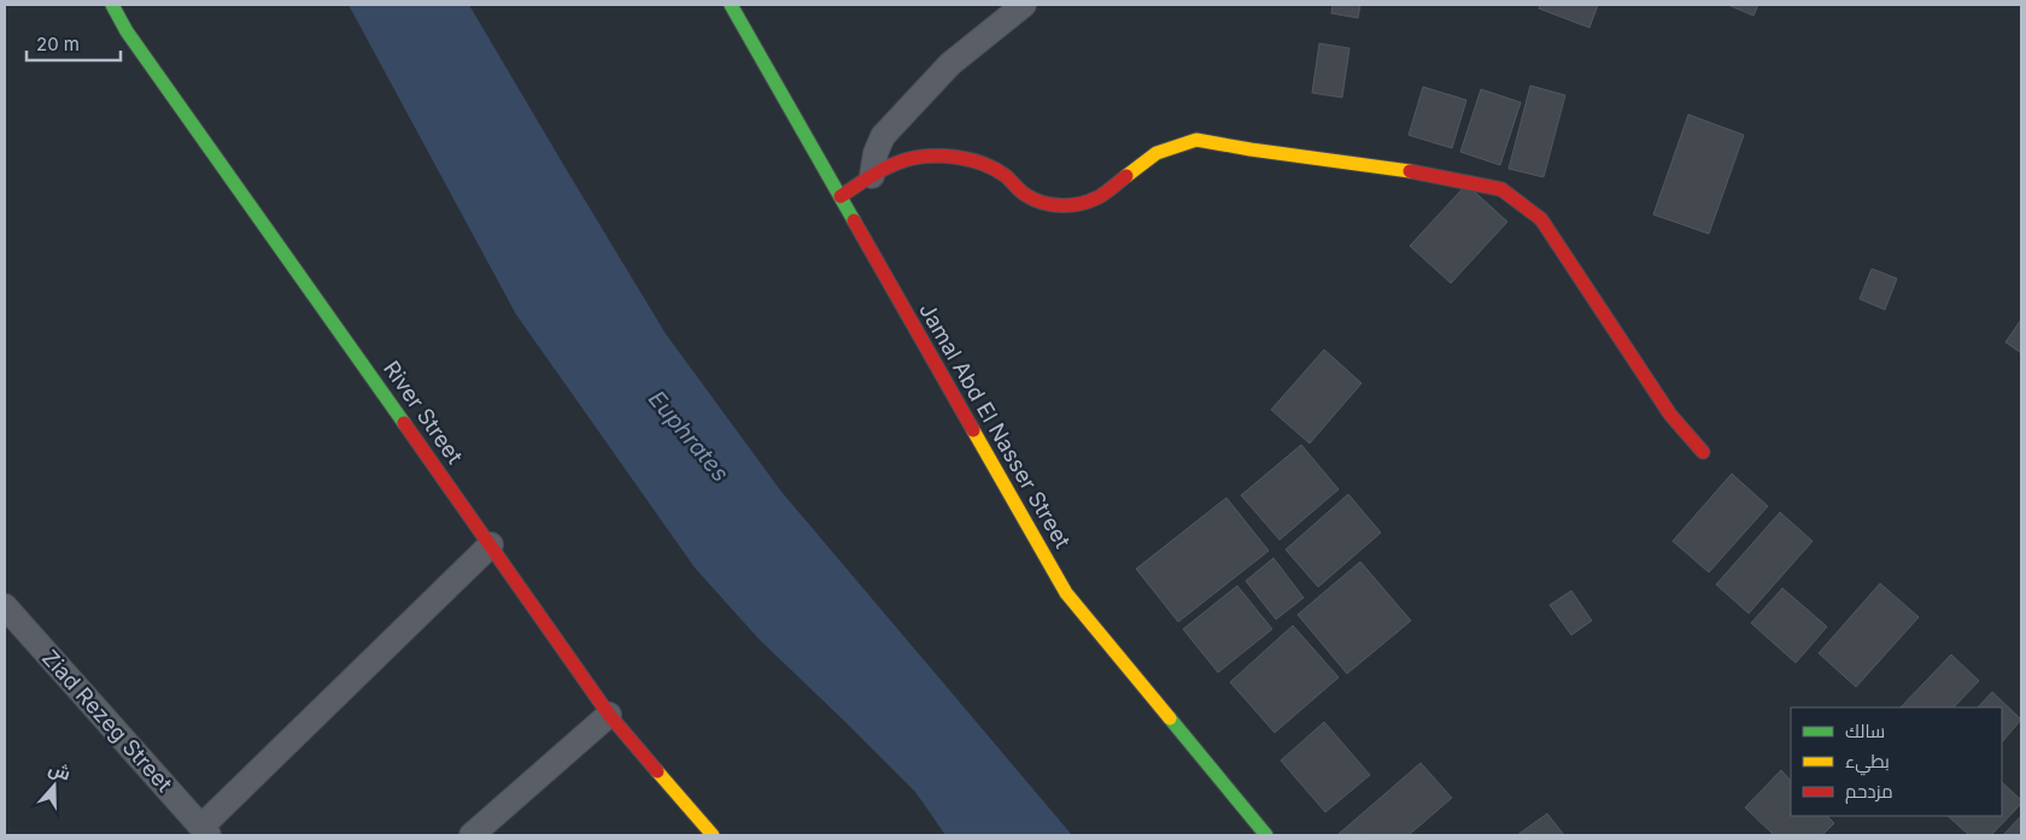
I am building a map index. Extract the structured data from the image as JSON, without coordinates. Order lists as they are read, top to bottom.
{
  "streets": {
    "street": ["River Street", "Jamal Abd El Nasser Street", "Ziad Rezeg Street"]
  },
  "water": ["Euphrates"],
  "legend": ["سالك", "بطيء", "مزدحم"],
  "scale_bar": "20 m",
  "north": "top"
}
